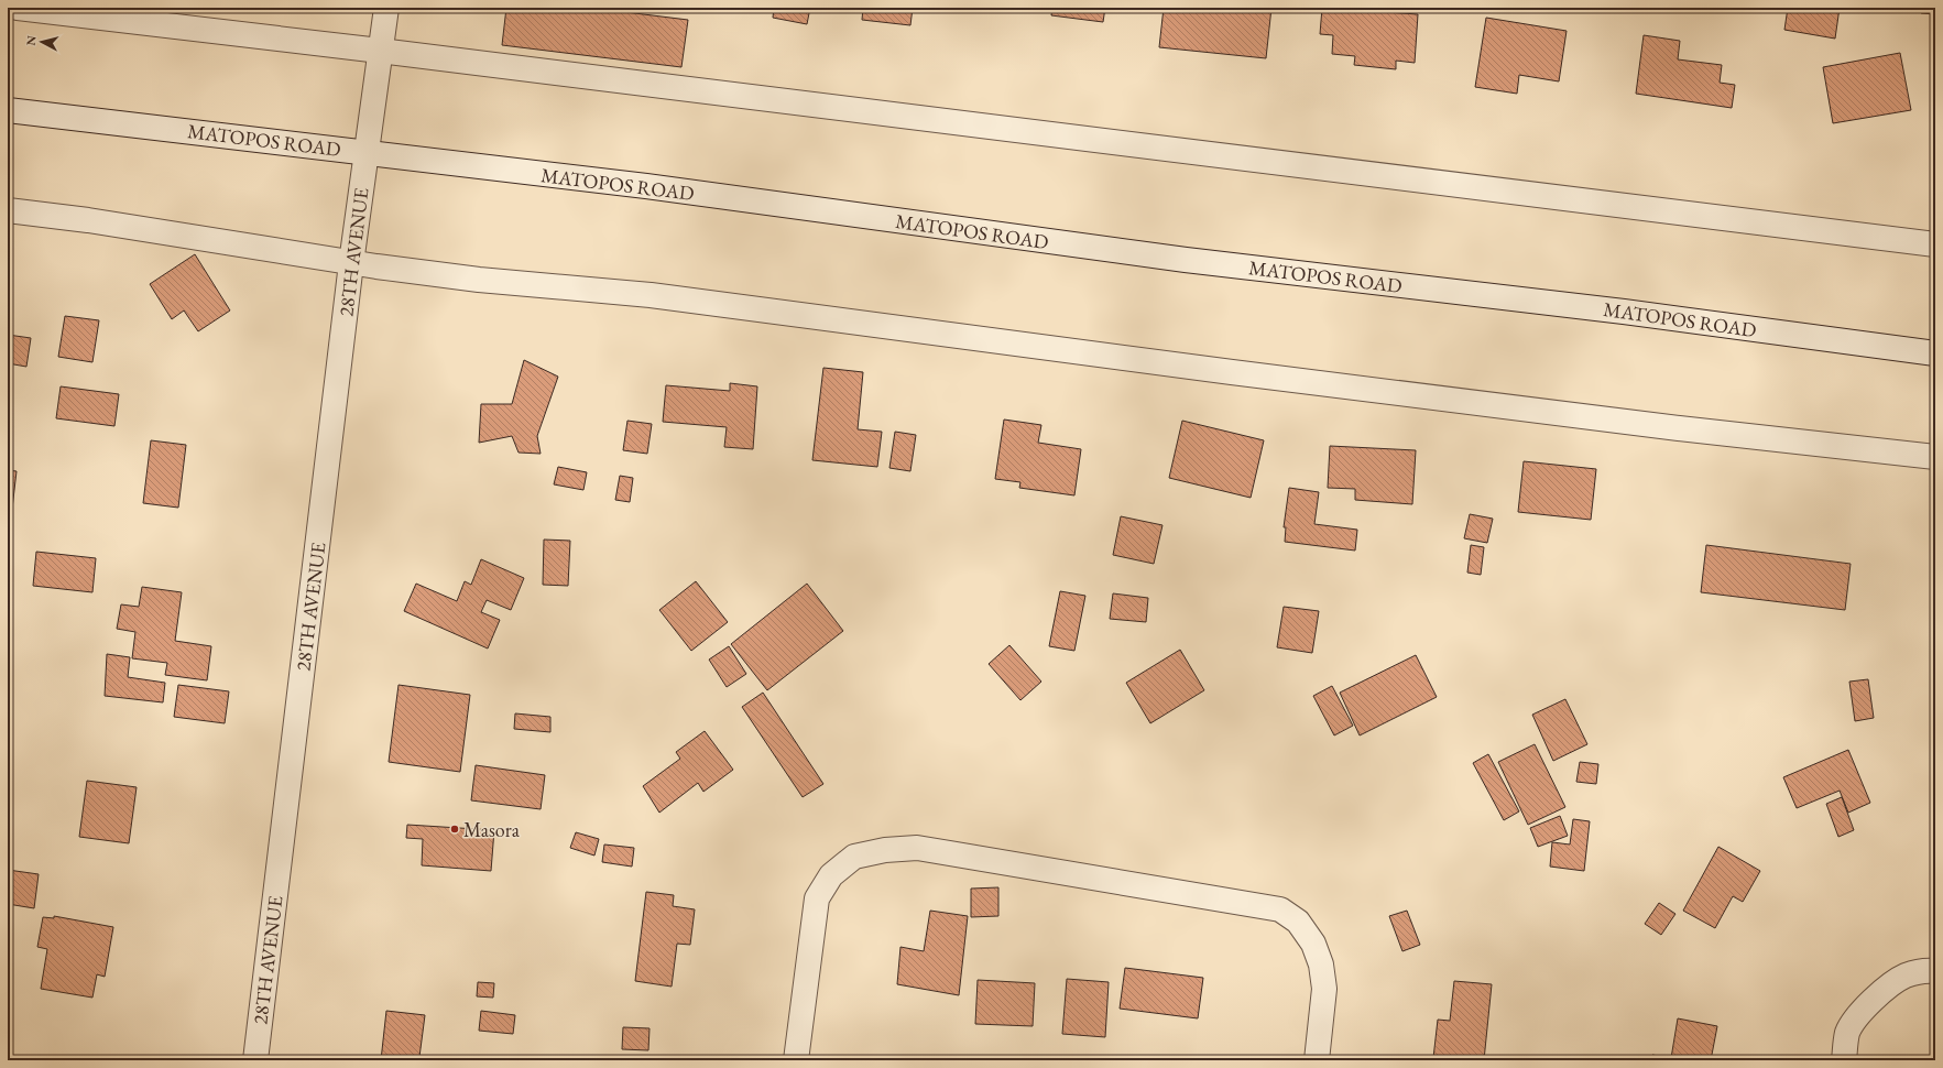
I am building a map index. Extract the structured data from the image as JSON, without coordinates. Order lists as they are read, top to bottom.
{
  "streets": {
    "street": ["MATOPOS ROAD", "28TH AVENUE"]
  },
  "crossings": [
    ["MATOPOS ROAD", "28TH AVENUE"]
  ],
  "places": ["Masora"],
  "north": "left"
}
